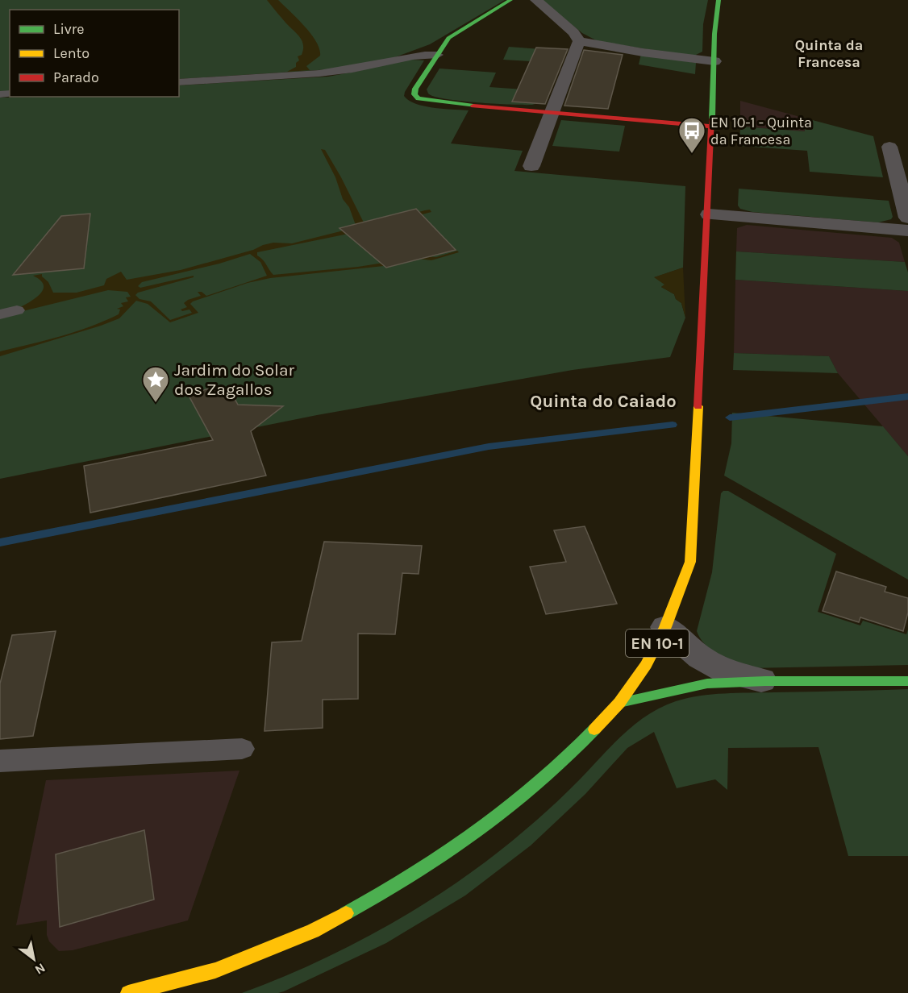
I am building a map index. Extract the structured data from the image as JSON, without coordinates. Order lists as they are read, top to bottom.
{
  "streets": {
    "main road": ["EN 10-1"]
  },
  "districts": ["Quinta da Francesa", "Quinta do Caiado"],
  "places": {
    "bus stop": ["EN 10-1 - Quinta da Francesa"],
    "place": ["Jardim do Solar dos Zagallos"]
  },
  "legend": ["Livre", "Lento", "Parado"],
  "north": "bottom right"
}
